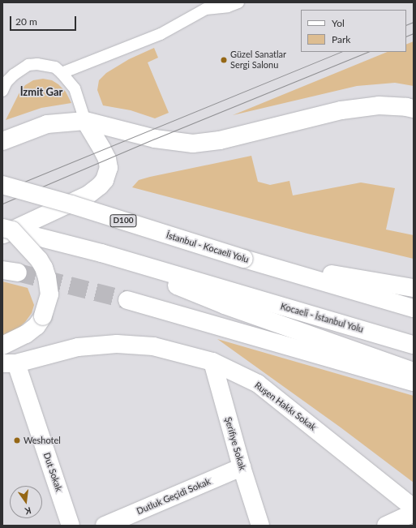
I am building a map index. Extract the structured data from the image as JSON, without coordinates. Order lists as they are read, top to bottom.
{
  "streets": {
    "main road": [
      "D100",
      "İstanbul - Kocaeli Yolu",
      "Kocaeli - İstanbul Yolu",
      "Ruşen Hakkı Sokak",
      "Şerifiye Sokak",
      "Dut Sokak",
      "Dutluk Geçidi Sokak"
    ]
  },
  "crossings": [
    ["Ruşen Hakkı Sokak", "Şerifiye Sokak"],
    ["Ruşen Hakkı Sokak", "Dut Sokak"],
    ["Şerifiye Sokak", "Dutluk Geçidi Sokak"]
  ],
  "districts": ["İzmit Gar"],
  "places": ["Güzel Sanatlar Sergi Salonu", "Weshotel"],
  "legend": ["Yol", "Park"],
  "scale_bar": "20 m",
  "north": "bottom"
}
